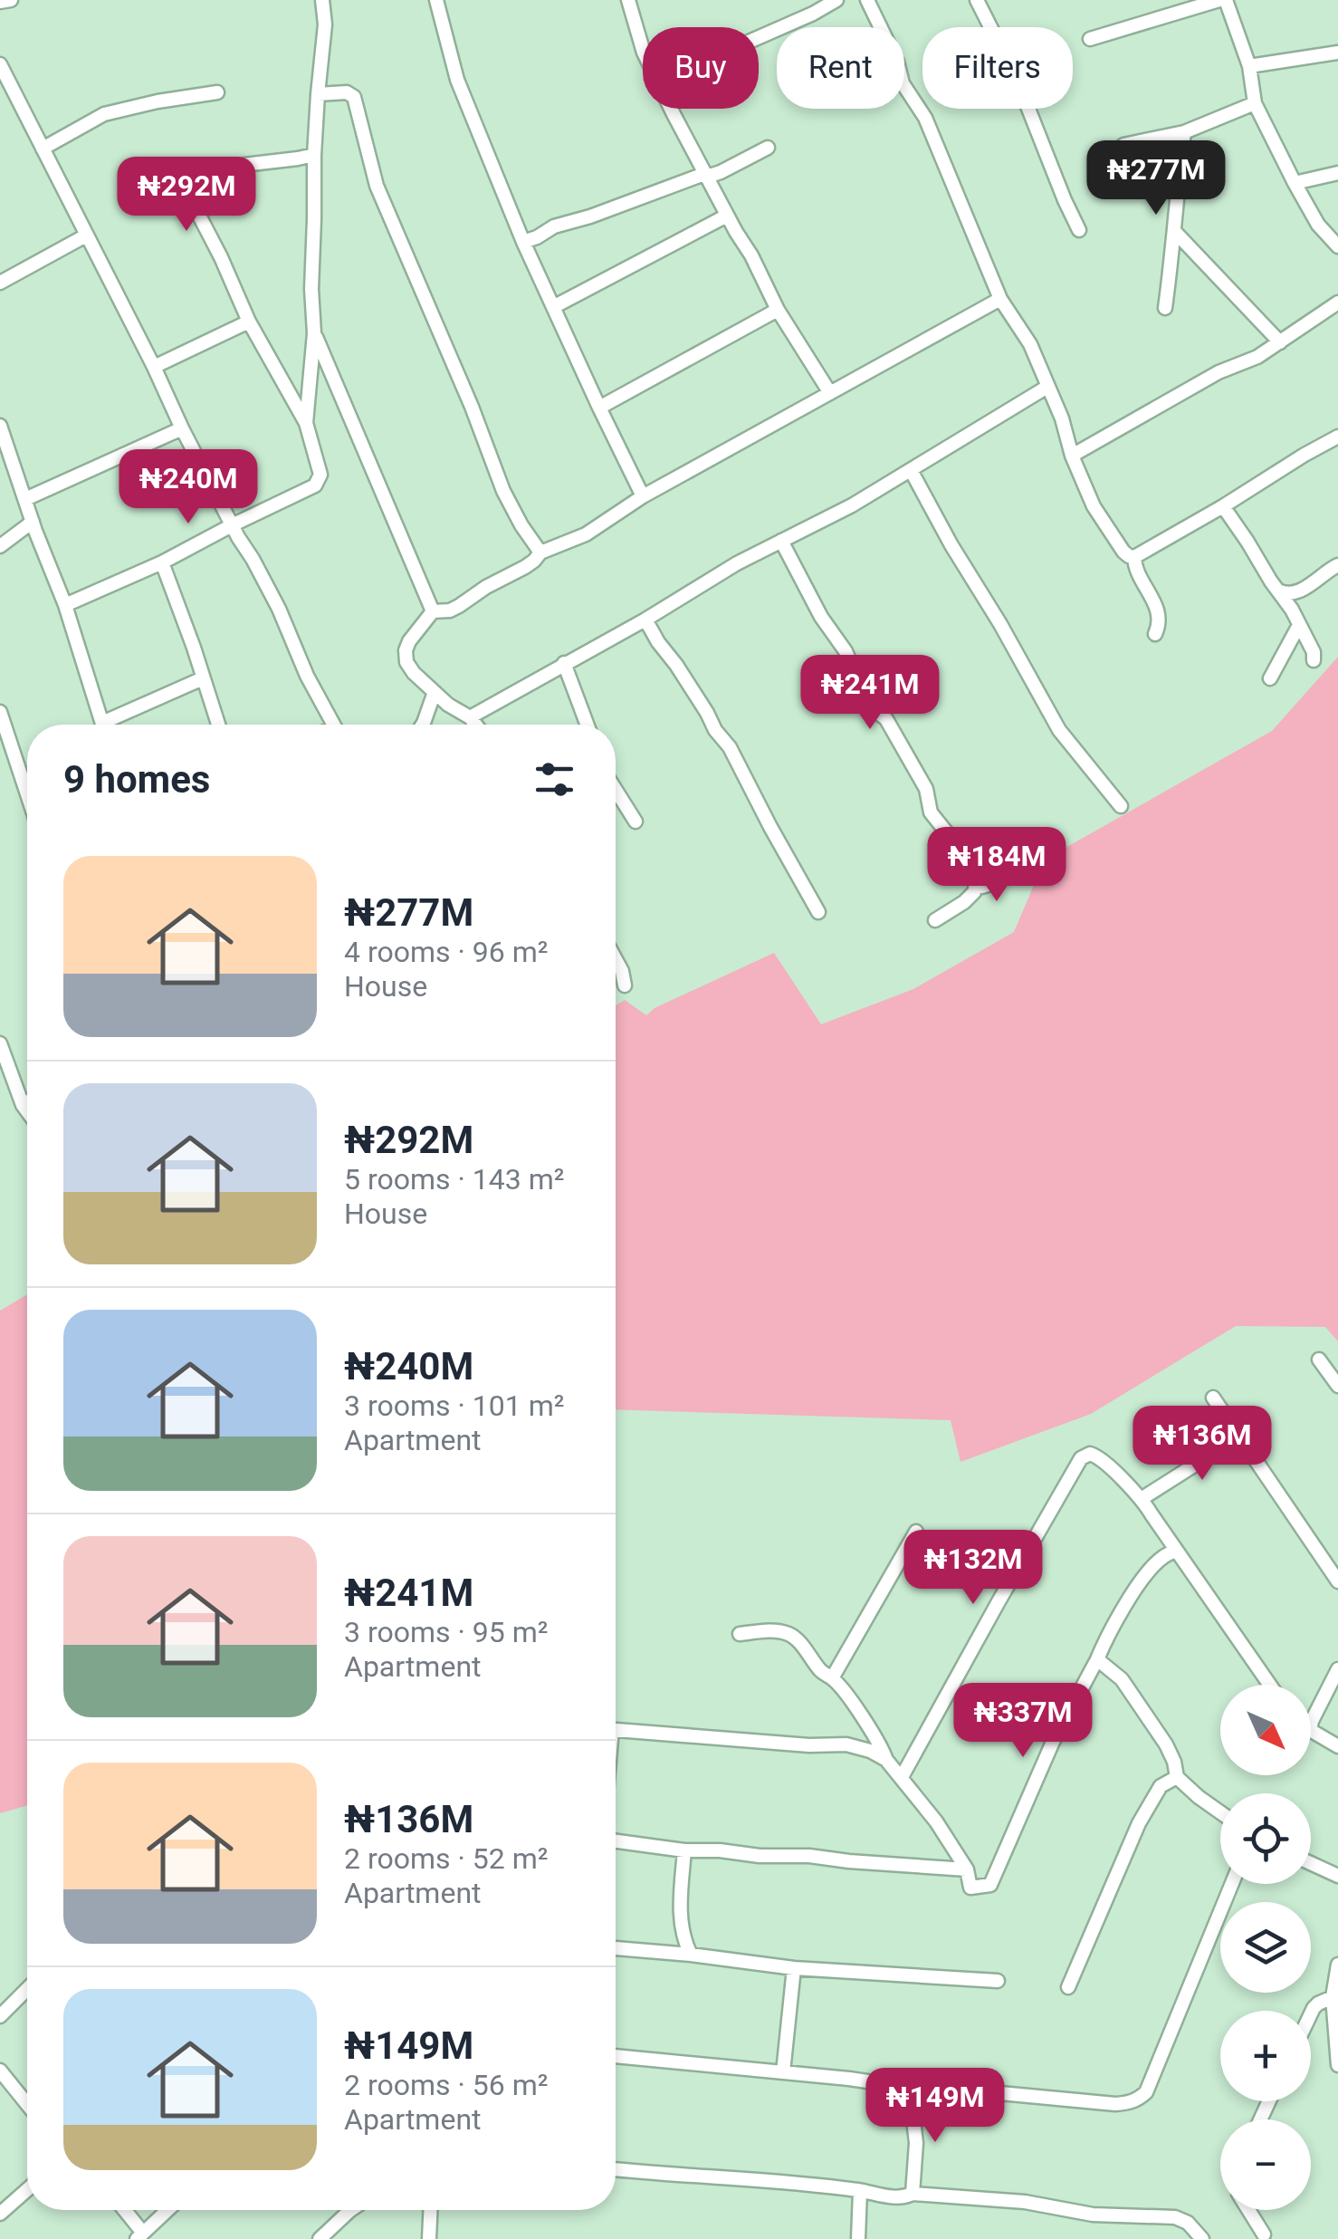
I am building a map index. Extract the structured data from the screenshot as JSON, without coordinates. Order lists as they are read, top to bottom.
{
  "north": "bottom right",
  "page": {
    "chip": ["Buy", "Rent", "Filters"],
    "price": [
      "₦277M",
      "₦292M",
      "₦240M",
      "₦241M",
      "₦184M",
      "₦136M",
      "₦132M",
      "₦337M",
      "₦149M"
    ],
    "heading": "9 homes",
    "list": [
      {
        "name": "₦277M",
        "note": "4 rooms · 96 m² · House"
      },
      {
        "name": "₦292M",
        "note": "5 rooms · 143 m² · House"
      },
      {
        "name": "₦240M",
        "note": "3 rooms · 101 m² · Apartment"
      },
      {
        "name": "₦241M",
        "note": "3 rooms · 95 m² · Apartment"
      },
      {
        "name": "₦136M",
        "note": "2 rooms · 52 m² · Apartment"
      },
      {
        "name": "₦149M",
        "note": "2 rooms · 56 m² · Apartment"
      }
    ],
    "map_buttons": ["+", "−"]
  }
}
